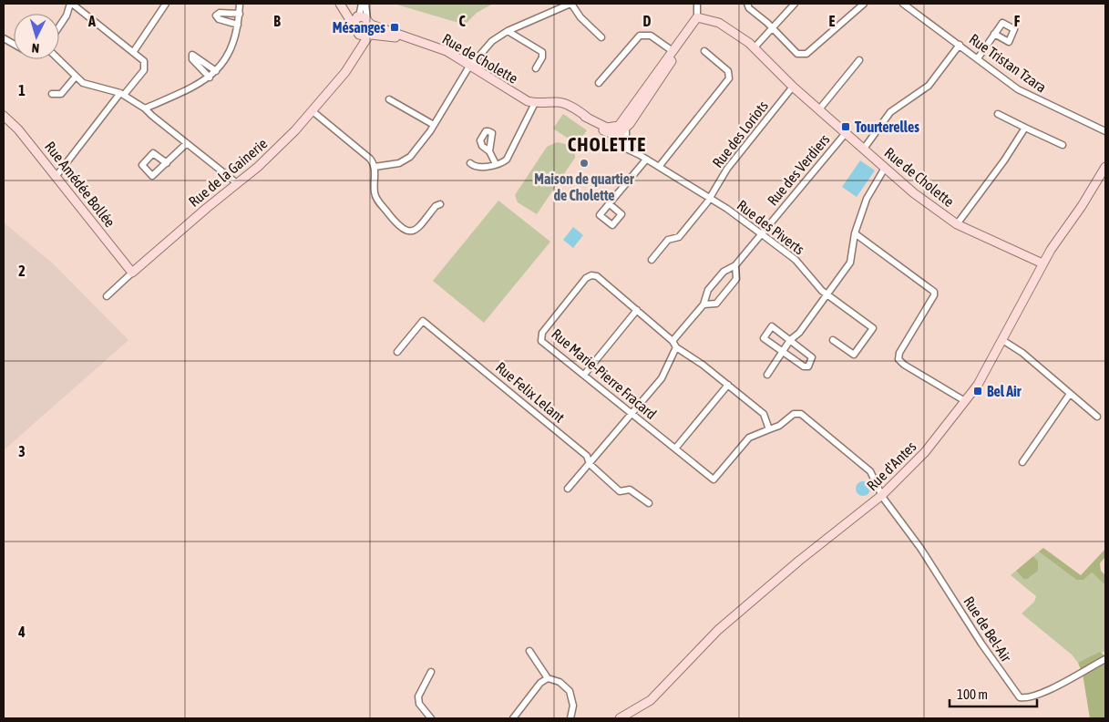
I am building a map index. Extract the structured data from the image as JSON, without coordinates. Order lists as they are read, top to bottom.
{
  "streets": {
    "street": [
      "Rue de Cholette",
      "Rue Tristan Tzara",
      "Rue des Loriots",
      "Rue des Verdiers",
      "Rue de la Gainerie",
      "Rue Amédée Bollée",
      "Rue des Piverts",
      "Rue Marie-Pierre Fracard",
      "Rue Felix Lelant",
      "Rue d'Antes",
      "Rue de Bel-Air"
    ]
  },
  "crossings": [
    ["Rue de Cholette", "Rue des Loriots"],
    ["Rue de Cholette", "Rue des Verdiers"],
    ["Rue de Cholette", "Rue de la Gainerie"],
    ["Rue de Cholette", "Rue des Piverts"],
    ["Rue de Cholette", "Rue d'Antes"],
    ["Rue des Loriots", "Rue des Piverts"],
    ["Rue des Verdiers", "Rue des Piverts"],
    ["Rue des Verdiers", "Rue Marie-Pierre Fracard"],
    ["Rue de la Gainerie", "Rue Amédée Bollée"],
    ["Rue Marie-Pierre Fracard", "Rue d'Antes"],
    ["Rue Marie-Pierre Fracard", "Rue de Bel-Air"],
    ["Rue d'Antes", "Rue de Bel-Air"]
  ],
  "districts": ["CHOLETTE"],
  "places": {
    "transit": ["Mésanges", "Tourterelles", "Bel Air"],
    "other": ["Maison de quartier de Cholette"]
  },
  "scale_bar": "100 m",
  "north": "bottom",
  "grid": {
    "columns": [
      "A",
      "B",
      "C",
      "D",
      "E",
      "F"
    ],
    "rows": [
      "1",
      "2",
      "3",
      "4"
    ]
  }
}
